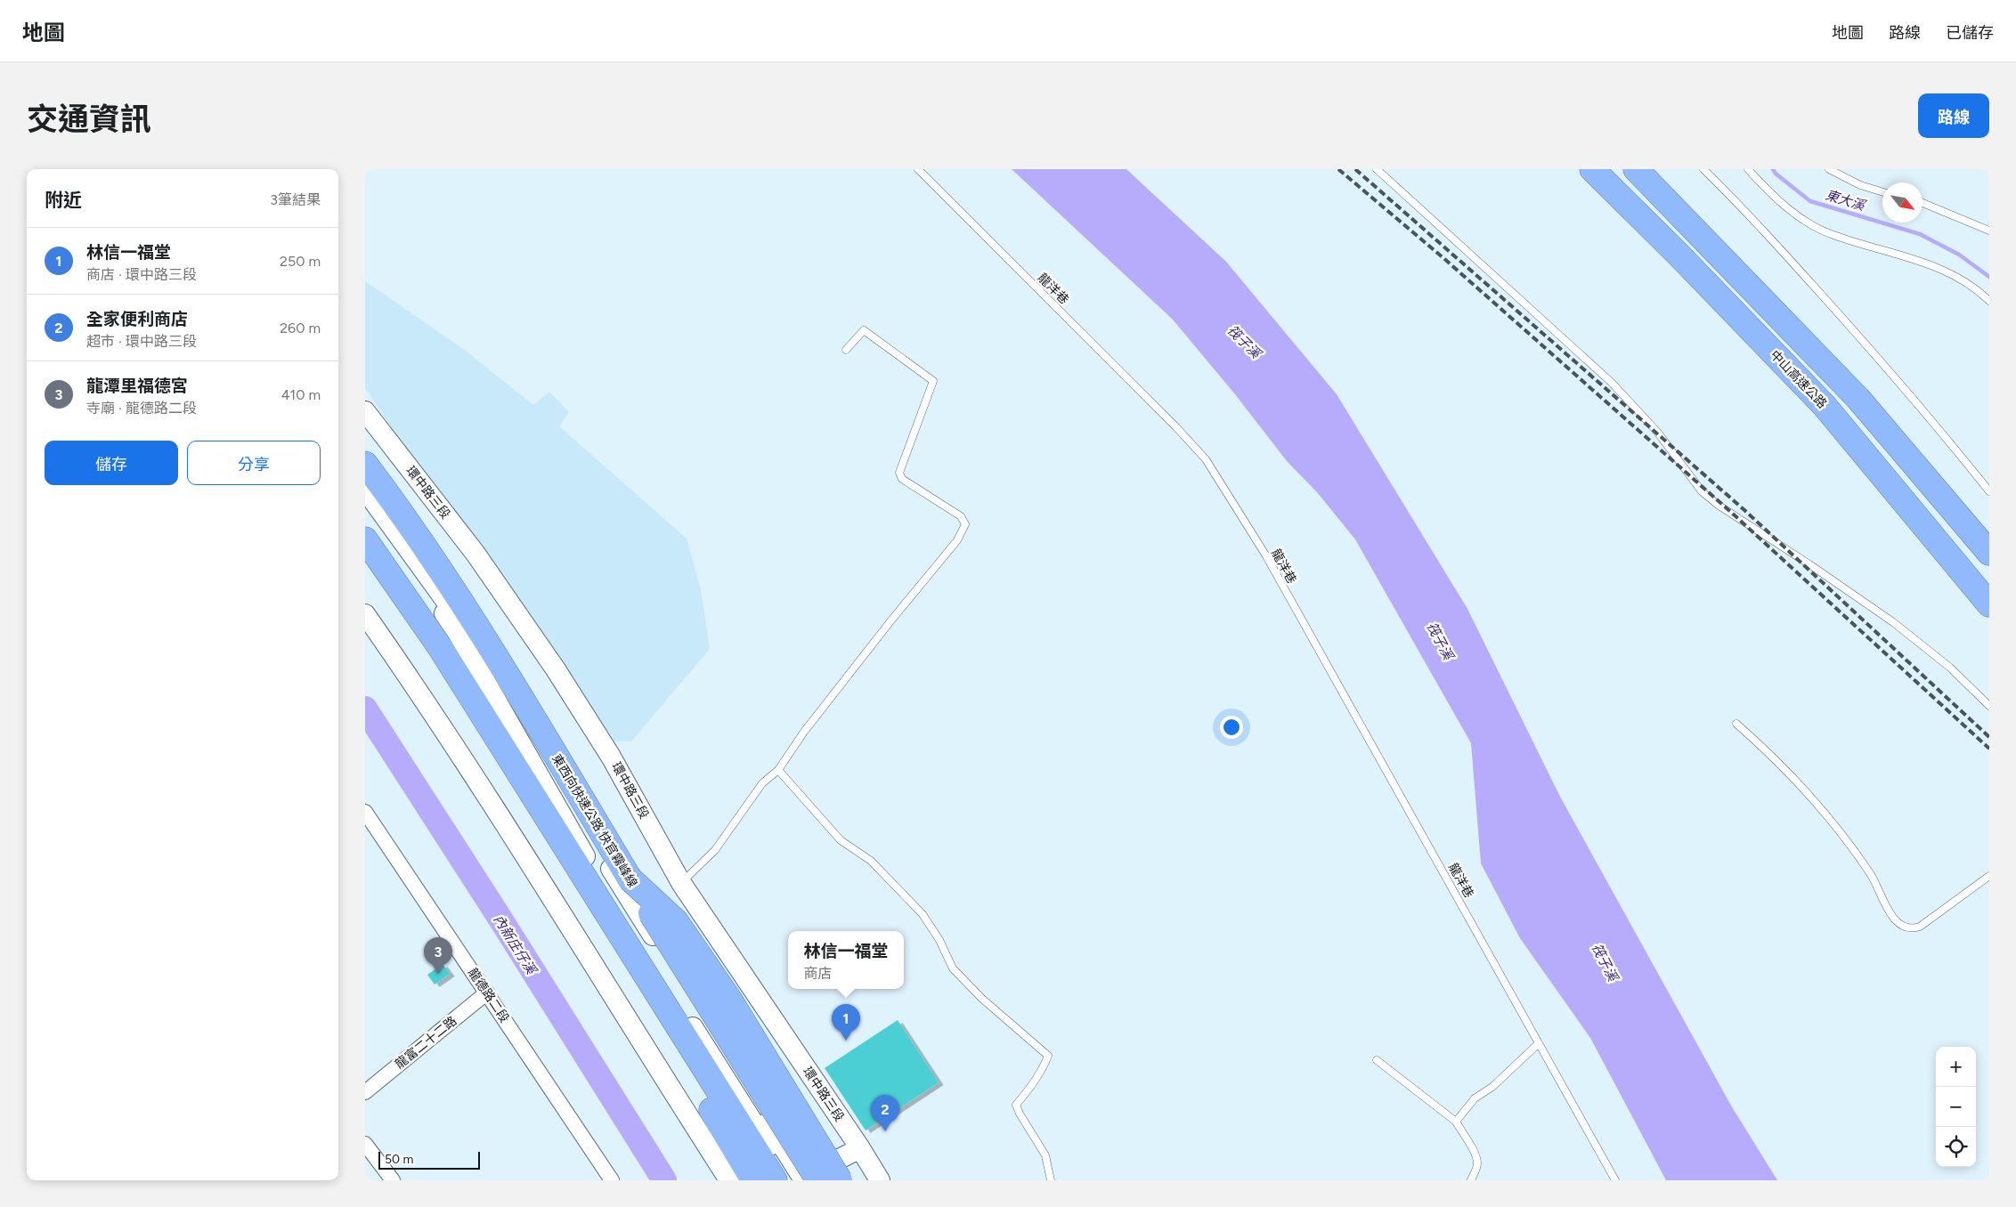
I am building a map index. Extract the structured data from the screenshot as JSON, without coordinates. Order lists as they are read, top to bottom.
{
  "streets": {
    "highway": ["中山高速公路", "東西向快速公路 快官霧峰線"],
    "street": ["環中路三段", "龍德路二段", "龍富二十二路"],
    "lane": ["龍洋巷"]
  },
  "crossings": [
    ["龍德路二段", "龍富二十二路"]
  ],
  "water": ["東大溪", "筏子溪", "內新庄仔溪"],
  "scale_bar": "50 m",
  "north": "bottom right",
  "page": {
    "header": "地圖",
    "nav": ["地圖", "路線", "已儲存"],
    "title": "交通資訊",
    "buttons": [
      "路線",
      ["儲存", "分享"]
    ],
    "heading": ["附近", "3筆結果"],
    "list": [
      {
        "mark": "1",
        "name": "林信一福堂",
        "note": "商店 · 環中路三段",
        "value": "250 m"
      },
      {
        "mark": "2",
        "name": "全家便利商店",
        "note": "超市 · 環中路三段",
        "value": "260 m"
      },
      {
        "mark": "3",
        "name": "龍潭里福德宮",
        "note": "寺廟 · 龍德路二段",
        "value": "410 m"
      }
    ],
    "popup": ["林信一福堂", "商店"],
    "pins": ["3", "1", "2"],
    "map_buttons": ["+", "−"],
    "scale": "50 m"
  }
}
